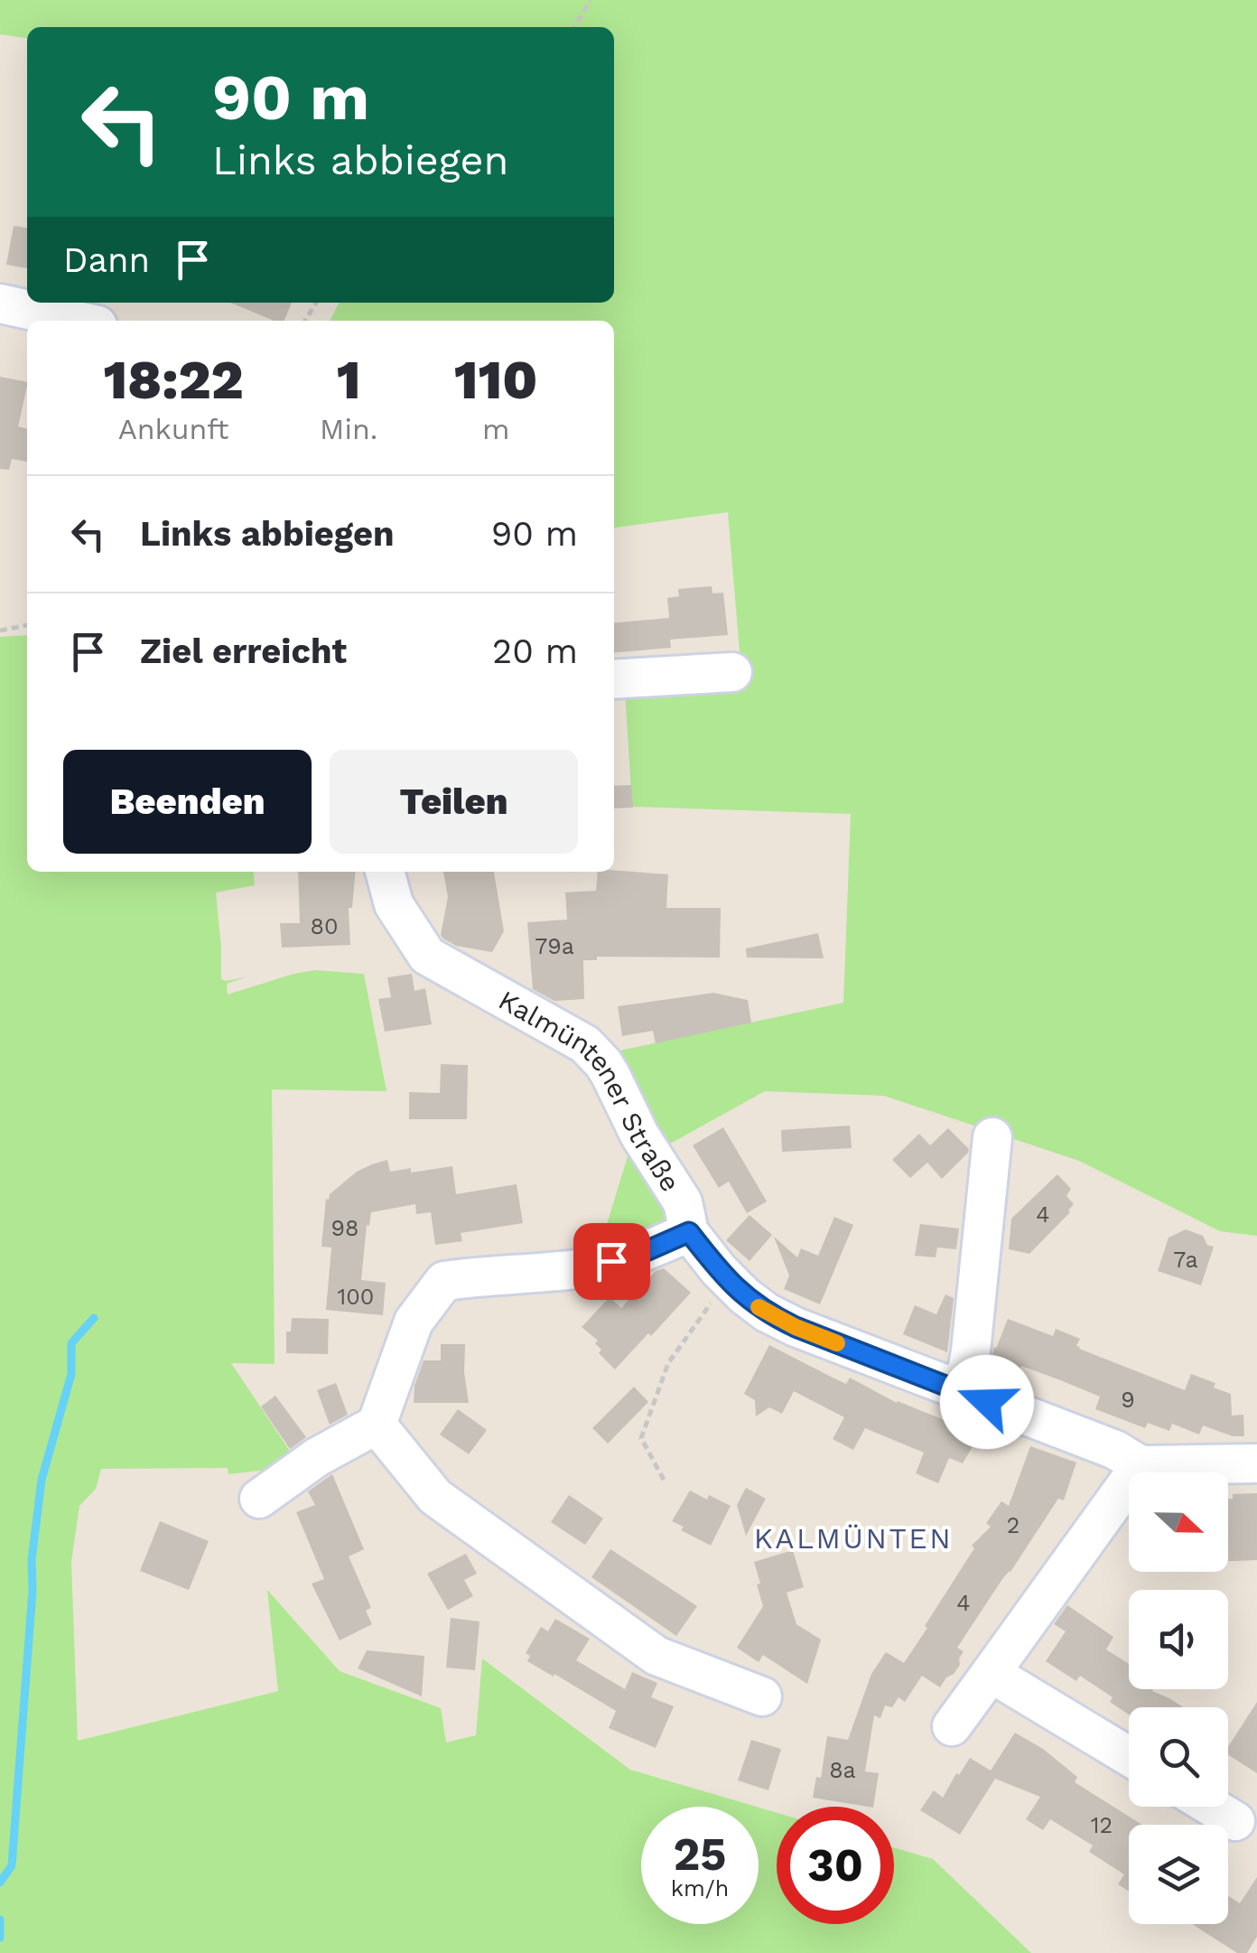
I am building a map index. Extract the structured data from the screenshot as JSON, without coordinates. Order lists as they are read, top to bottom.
{
  "streets": {
    "street": ["Kalmüntener Straße"]
  },
  "districts": ["KALMÜNTEN"],
  "house_numbers": [
    "80",
    "79a",
    "4",
    "98",
    "7a",
    "100",
    "9",
    "2",
    "4",
    "8a",
    "12"
  ],
  "north": "right",
  "page": {
    "turn": ["90 m", "Links abbiegen"],
    "then": "Dann",
    "eta": [
      "18:22",
      "Ankunft",
      "1",
      "Min.",
      "110",
      "m"
    ],
    "list": [
      {
        "name": "Links abbiegen",
        "value": "90 m"
      },
      {
        "name": "Ziel erreicht",
        "value": "20 m"
      }
    ],
    "buttons": ["Beenden", "Teilen"],
    "speed": "25 km/h",
    "limit": "30"
  }
}
